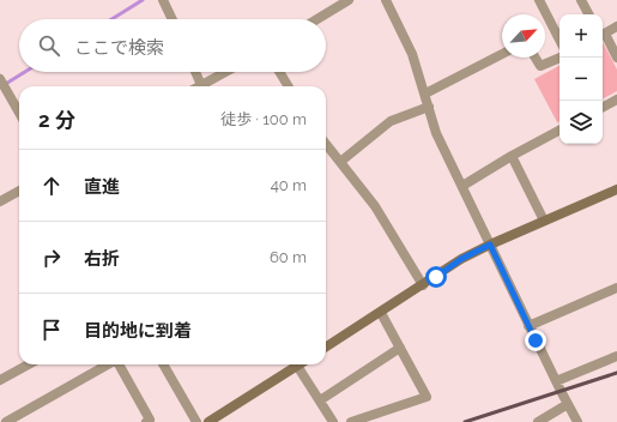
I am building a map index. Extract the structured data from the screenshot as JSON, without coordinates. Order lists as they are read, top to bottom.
{
  "north": "top right",
  "page": {
    "map_buttons": ["+", "−"],
    "search": "ここで検索",
    "heading": ["2 分", "徒歩 · 100 m"],
    "list": [
      ["直進", "40 m"],
      ["右折", "60 m"],
      "目的地に到着"
    ]
  }
}
